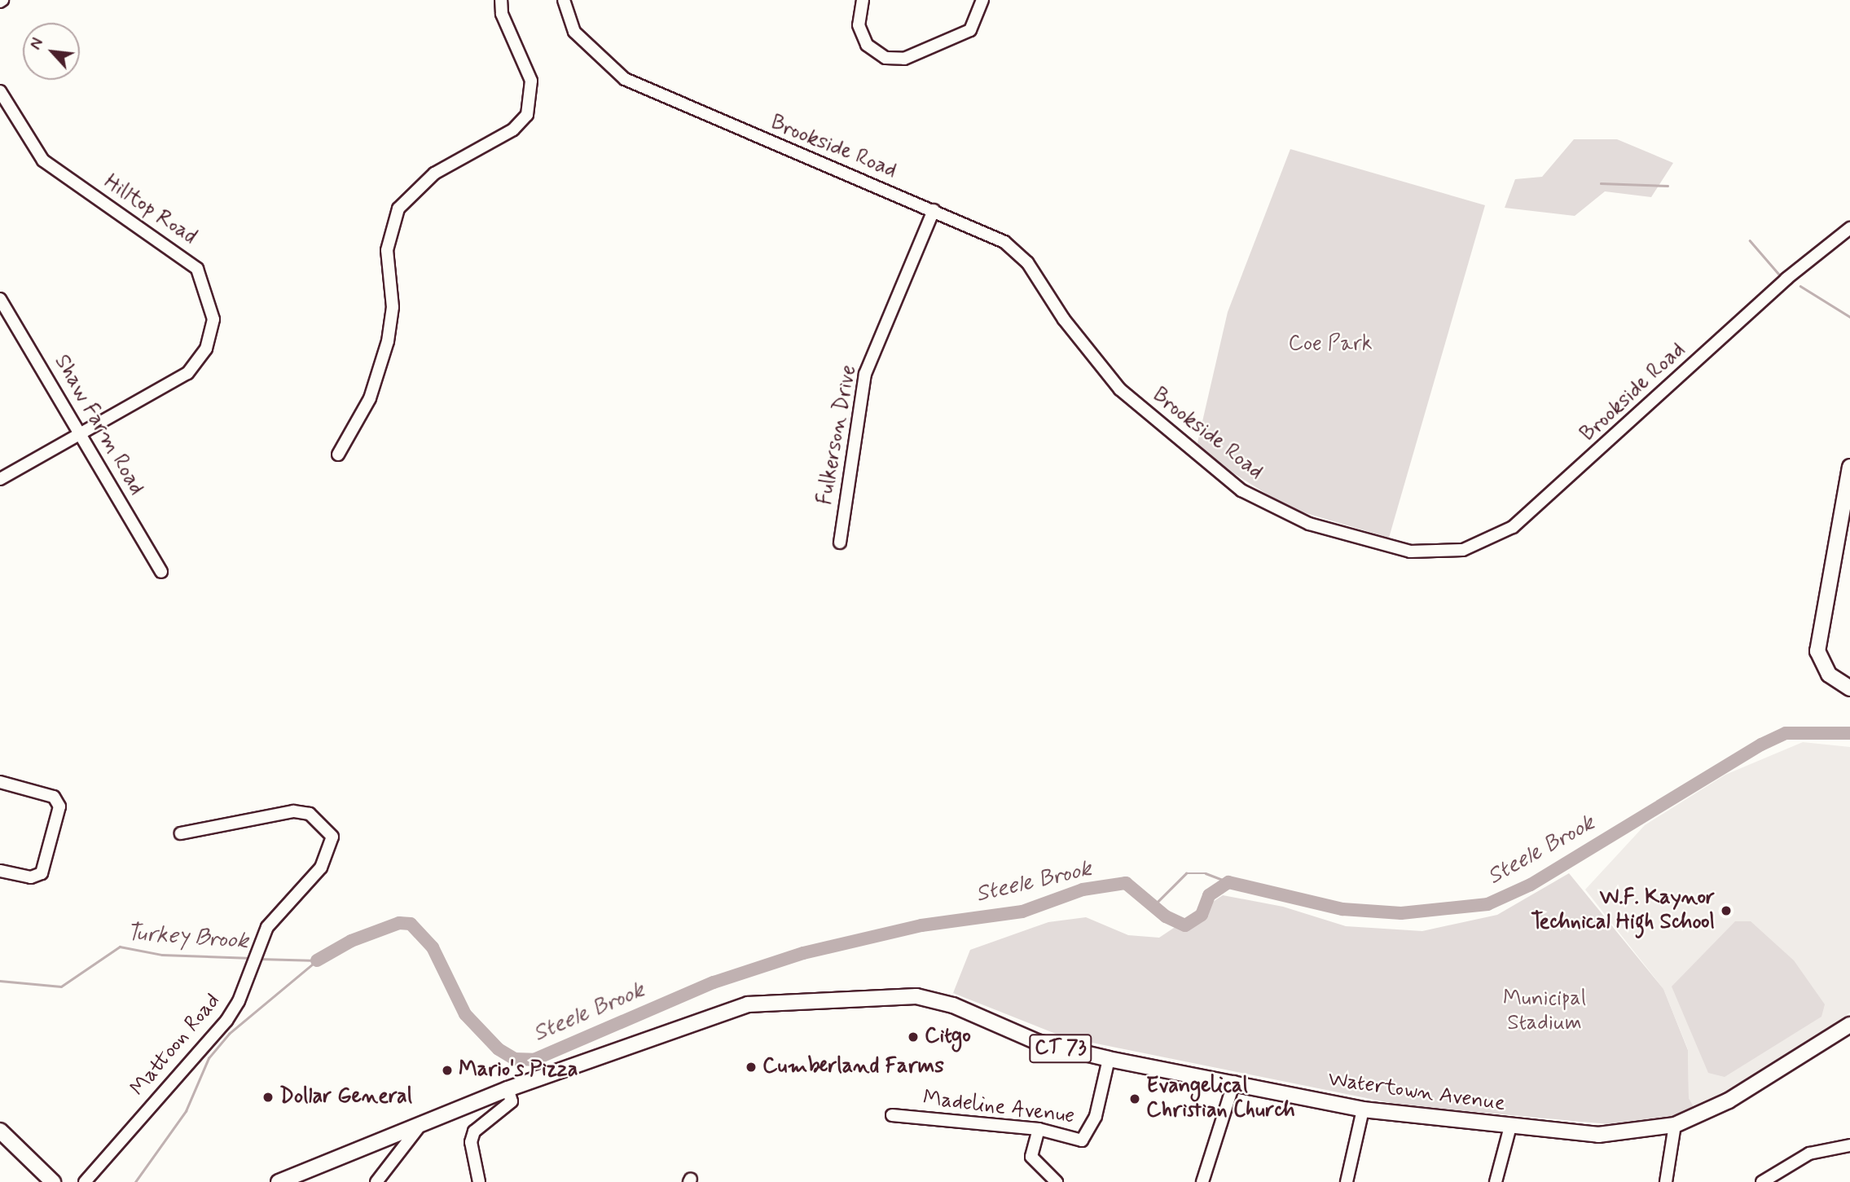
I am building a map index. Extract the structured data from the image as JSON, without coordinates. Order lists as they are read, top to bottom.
{
  "streets": {
    "main road": ["CT 73", "Watertown Avenue"],
    "street": [
      "Brookside Road",
      "Hilltop Road",
      "Shaw Farm Road",
      "Fulkerson Drive",
      "Mattoon Road",
      "Madeline Avenue"
    ]
  },
  "crossings": [
    ["Brookside Road", "Fulkerson Drive"],
    ["Hilltop Road", "Shaw Farm Road"],
    ["Watertown Avenue", "Madeline Avenue"]
  ],
  "water": ["Steele Brook", "Turkey Brook"],
  "parks": ["Coe Park", "Municipal Stadium"],
  "places": [
    "W.F. Kaynor Technical High School",
    "Citgo",
    "Cumberland Farms",
    "Mario's Pizza",
    "Dollar General",
    "Evangelical Christian Church"
  ],
  "north": "top left"
}
